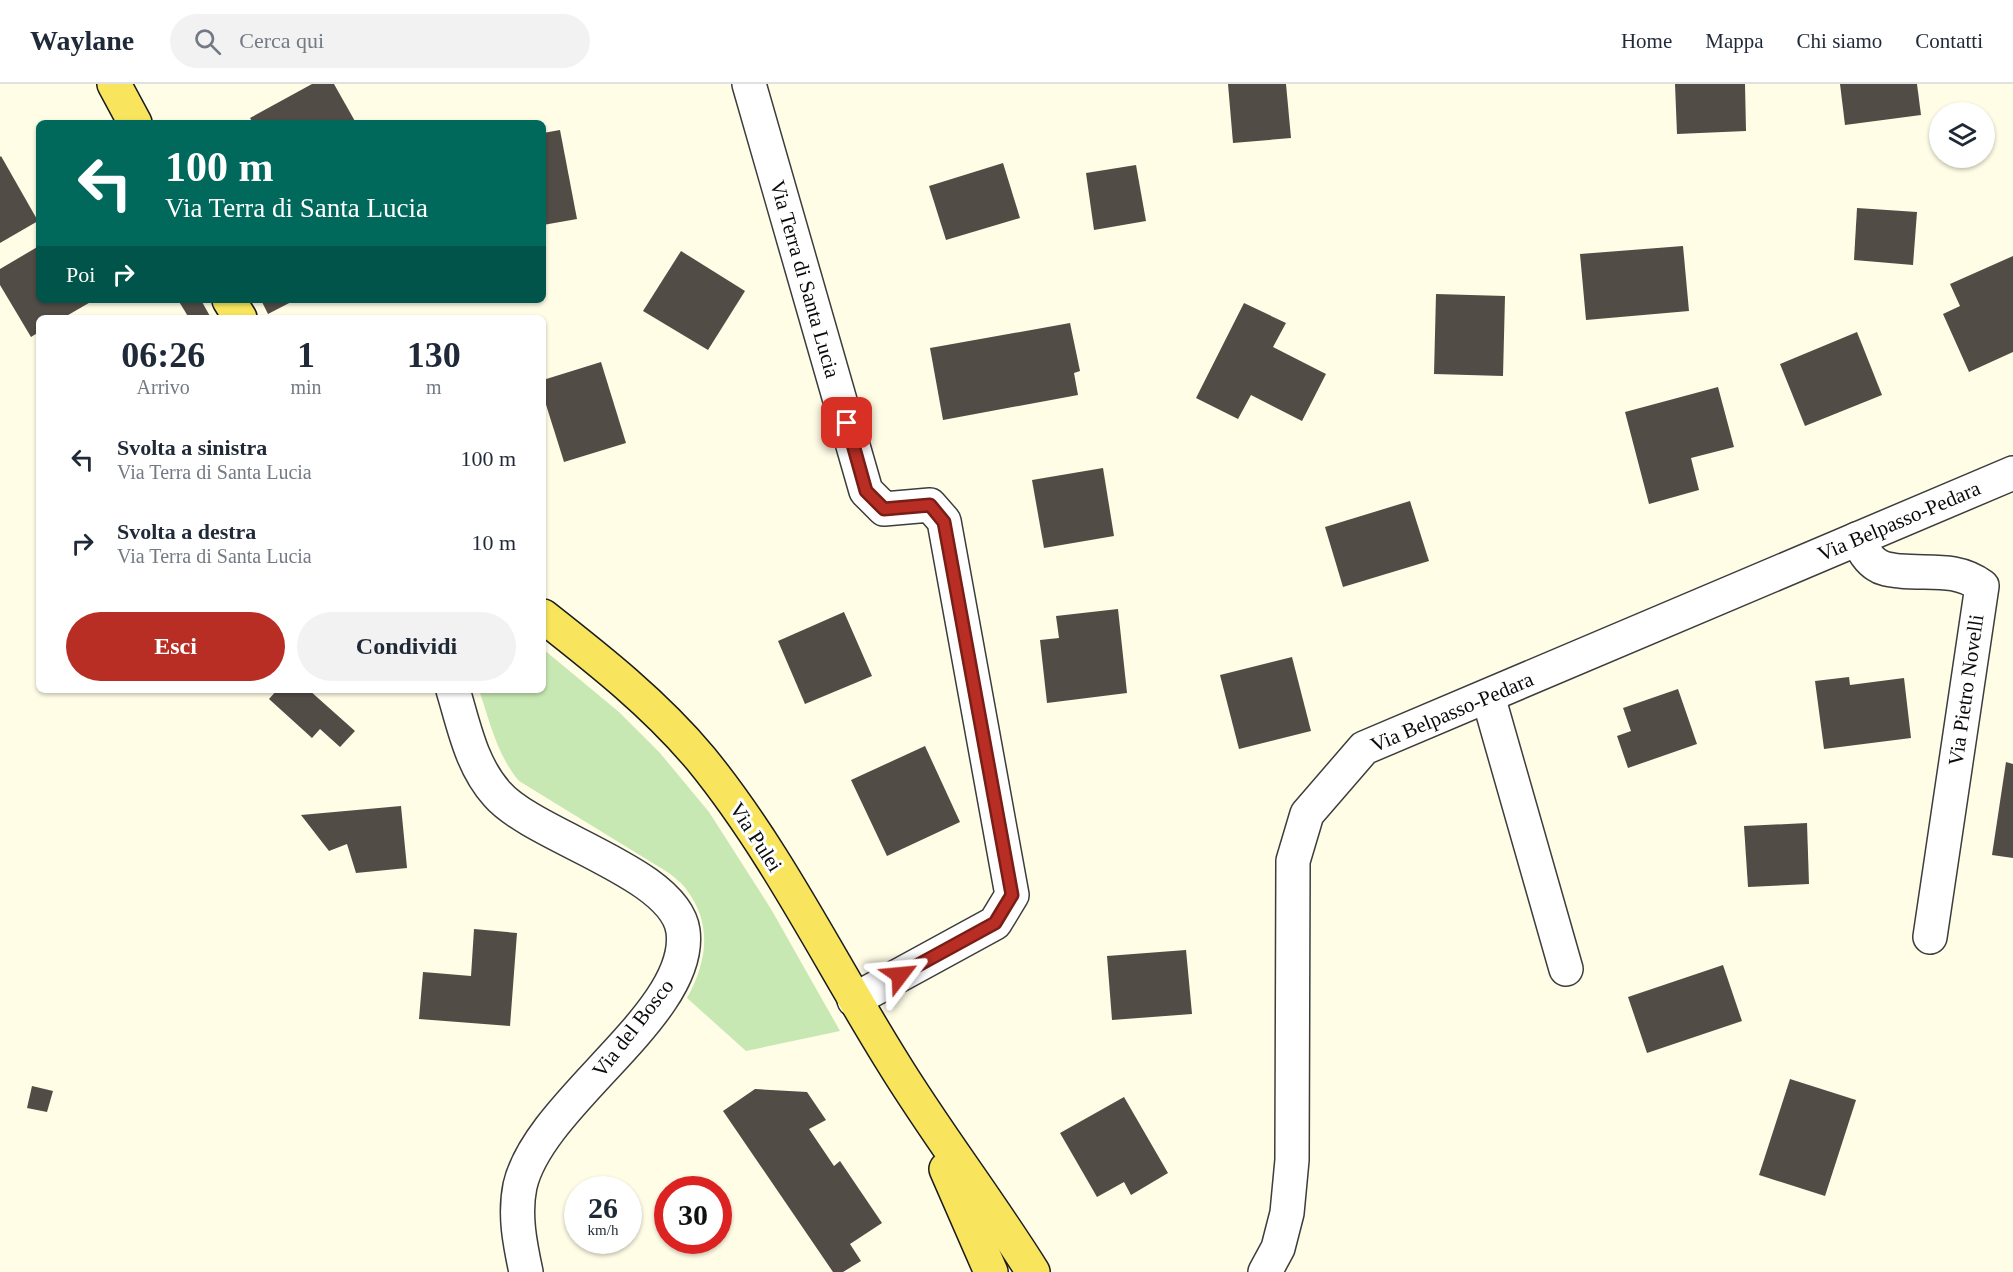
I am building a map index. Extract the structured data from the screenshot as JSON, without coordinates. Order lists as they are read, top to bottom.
{
  "streets": {
    "main road": ["Via Pulei"],
    "street": [
      "Via Terra di Santa Lucia",
      "Via Belpasso-Pedara",
      "Via Pietro Novelli",
      "Via del Bosco"
    ]
  },
  "crossings": [
    ["Via Terra di Santa Lucia", "Via Pulei"],
    ["Via Belpasso-Pedara", "Via Pietro Novelli"]
  ],
  "page": {
    "header": "Waylane",
    "search": "Cerca qui",
    "nav": [
      "Home",
      "Mappa",
      "Chi siamo",
      "Contatti"
    ],
    "turn": ["100 m", "Via Terra di Santa Lucia"],
    "then": "Poi",
    "eta": [
      "06:26",
      "Arrivo",
      "1",
      "min",
      "130",
      "m"
    ],
    "list": [
      {
        "name": "Svolta a sinistra",
        "note": "Via Terra di Santa Lucia",
        "value": "100 m"
      },
      {
        "name": "Svolta a destra",
        "note": "Via Terra di Santa Lucia",
        "value": "10 m"
      }
    ],
    "buttons": ["Esci", "Condividi"],
    "speed": "26 km/h",
    "limit": "30"
  }
}
